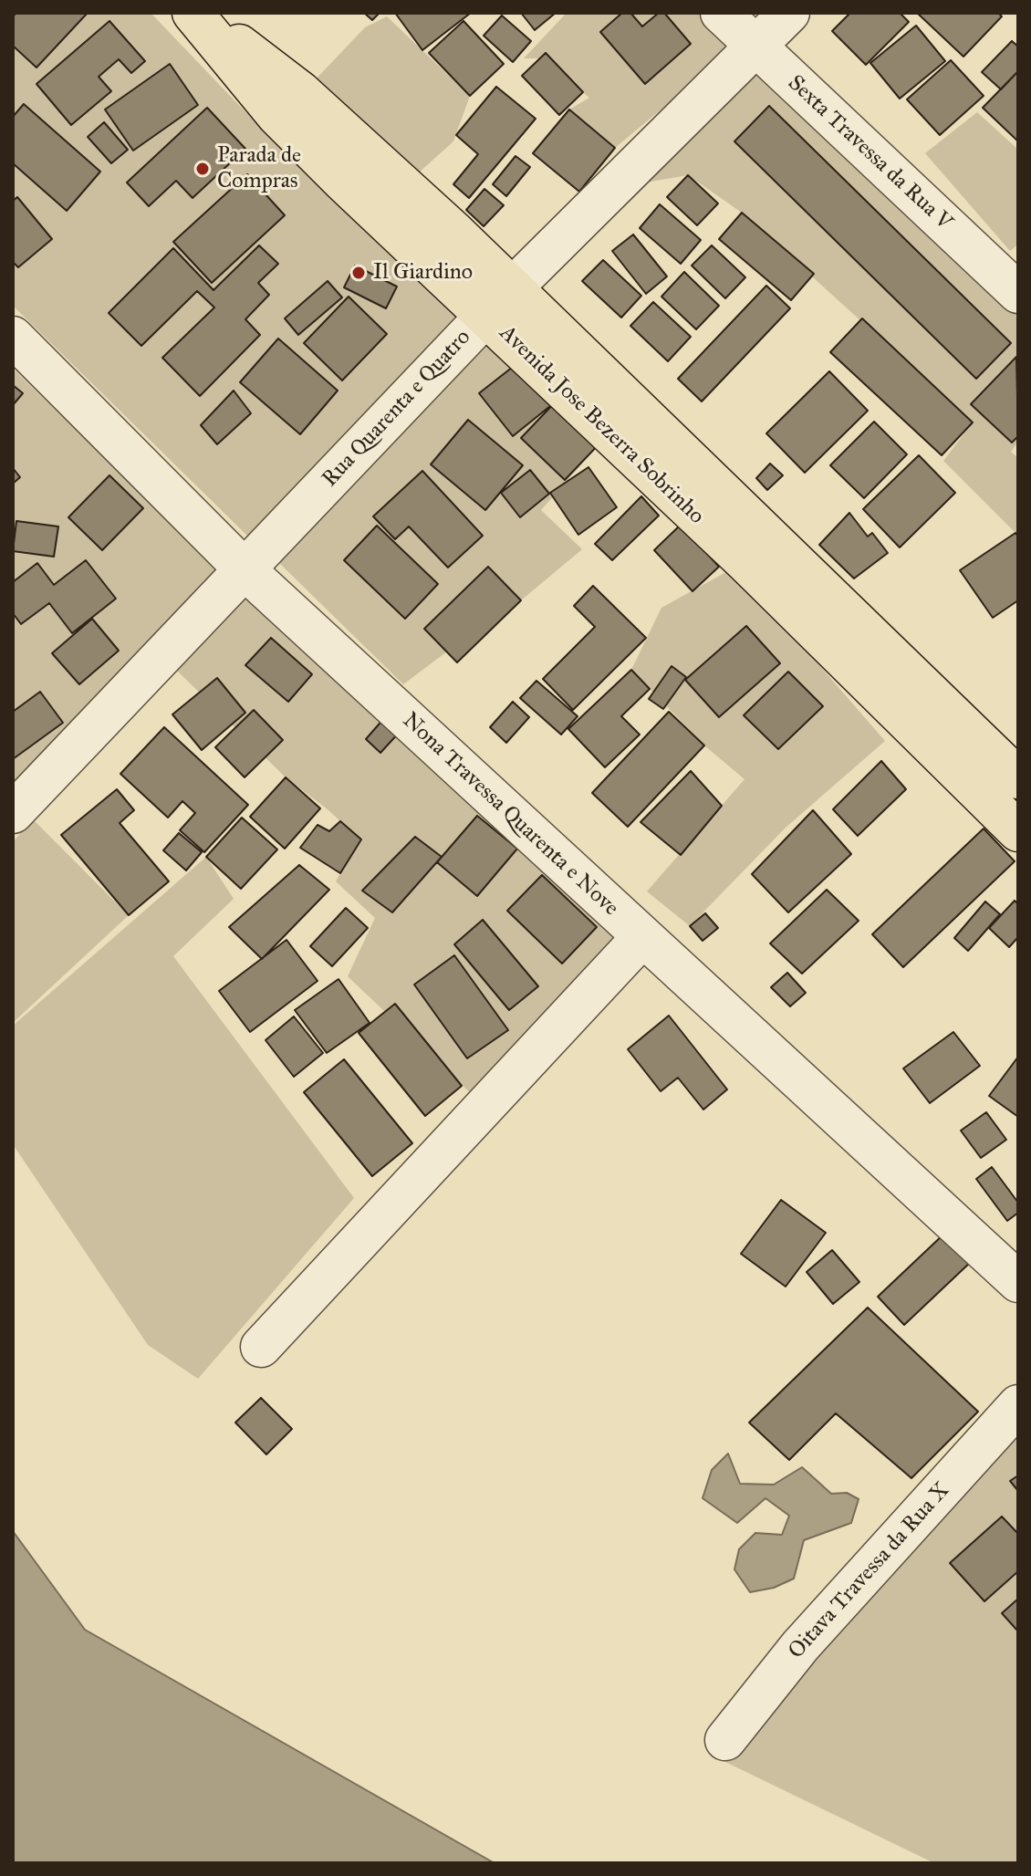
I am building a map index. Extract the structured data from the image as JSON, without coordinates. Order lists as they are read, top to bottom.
{
  "streets": {
    "main road": ["Avenida Jose Bezerra Sobrinho"],
    "street": [
      "Sexta Travessa da Rua V",
      "Rua Quarenta e Quatro",
      "Nona Travessa Quarenta e Nove",
      "Oitava Travessa da Rua X"
    ]
  },
  "crossings": [
    ["Sexta Travessa da Rua V", "Rua Quarenta e Quatro"],
    ["Rua Quarenta e Quatro", "Avenida Jose Bezerra Sobrinho"],
    ["Rua Quarenta e Quatro", "Nona Travessa Quarenta e Nove"]
  ],
  "places": ["Parada de Compras", "Il Giardino"]
}
